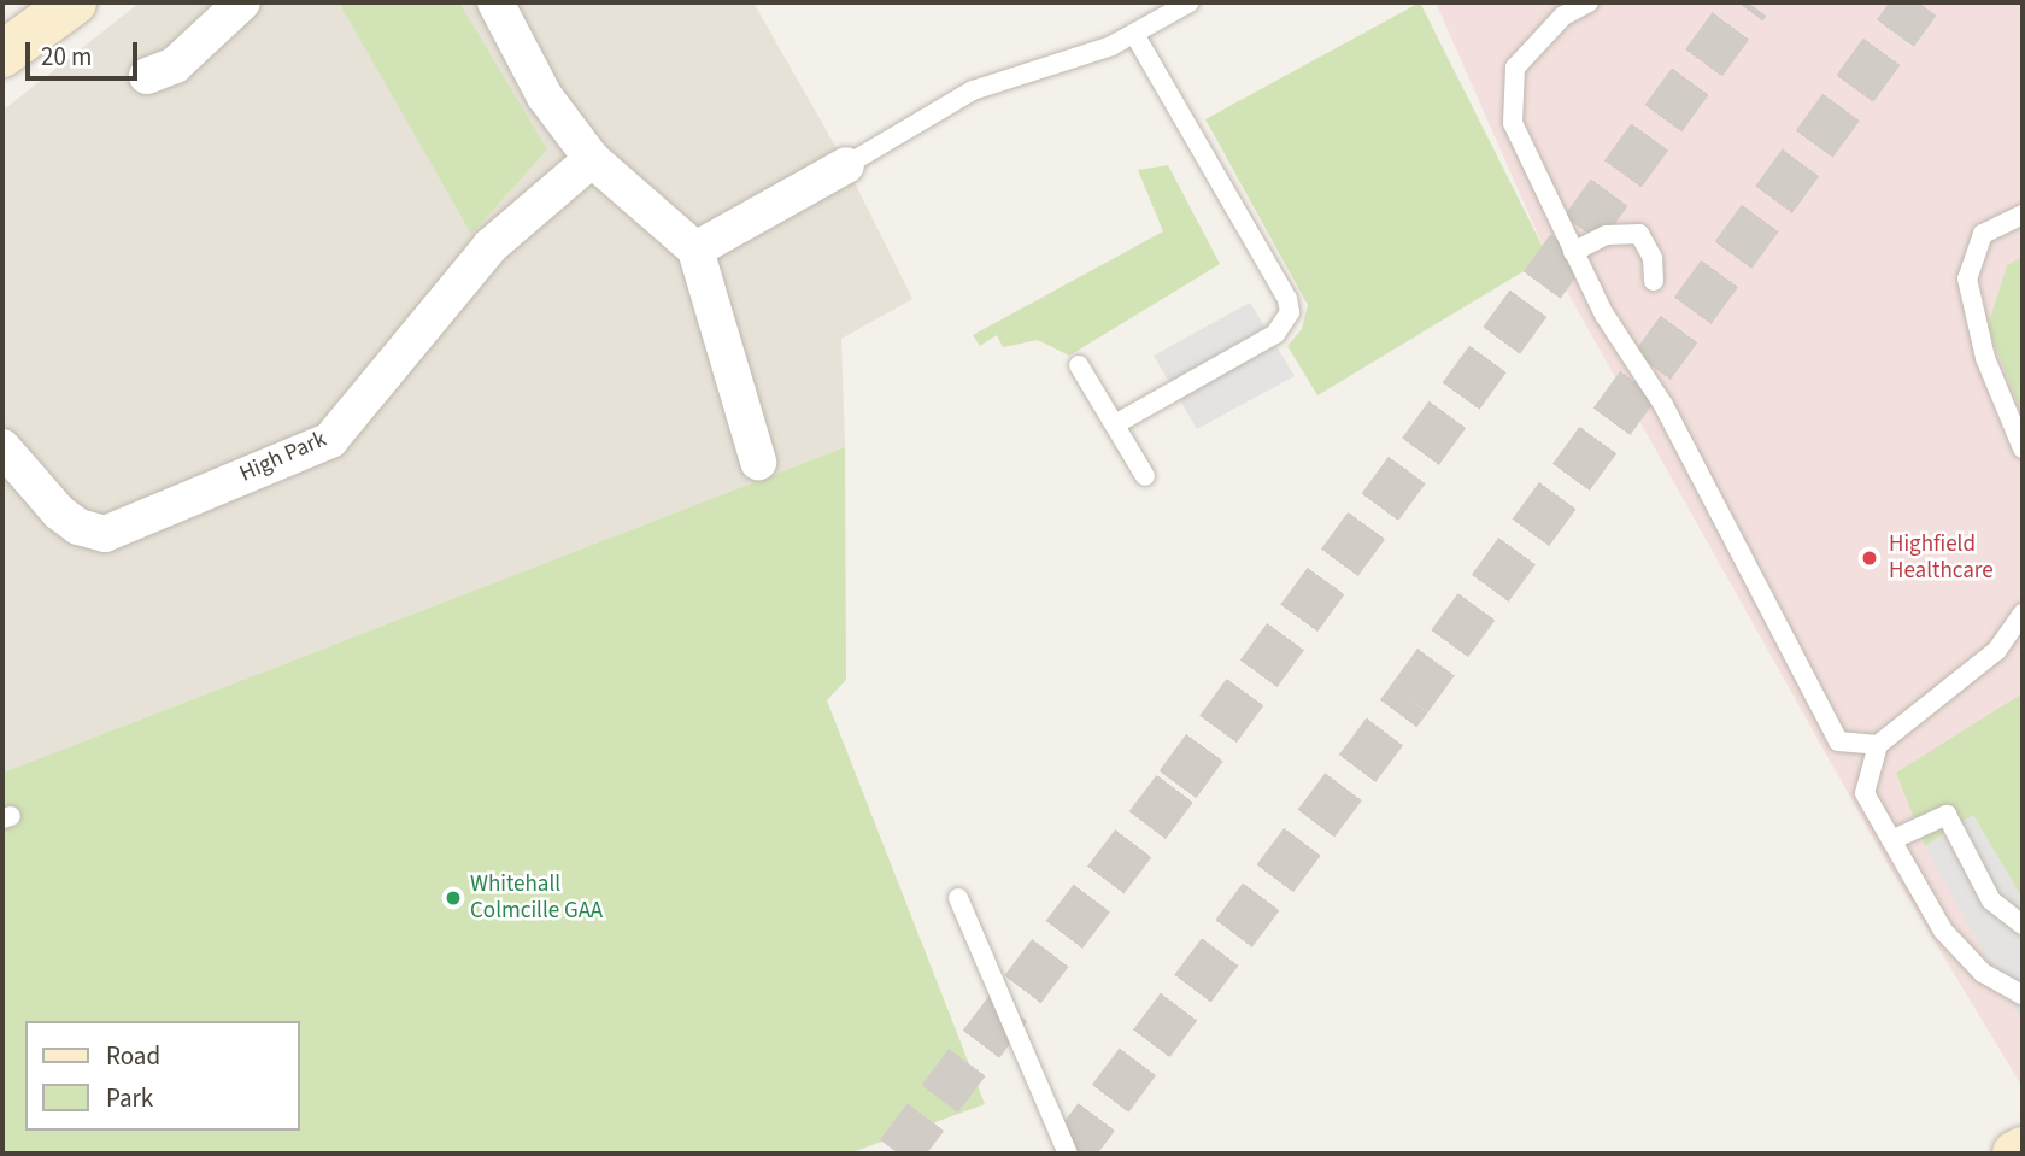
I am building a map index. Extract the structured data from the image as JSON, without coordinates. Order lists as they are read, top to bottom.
{
  "streets": {
    "street": ["High Park"]
  },
  "places": ["Highfield Healthcare", "Whitehall Colmcille GAA"],
  "legend": ["Road", "Park"],
  "scale_bar": "20 m"
}
